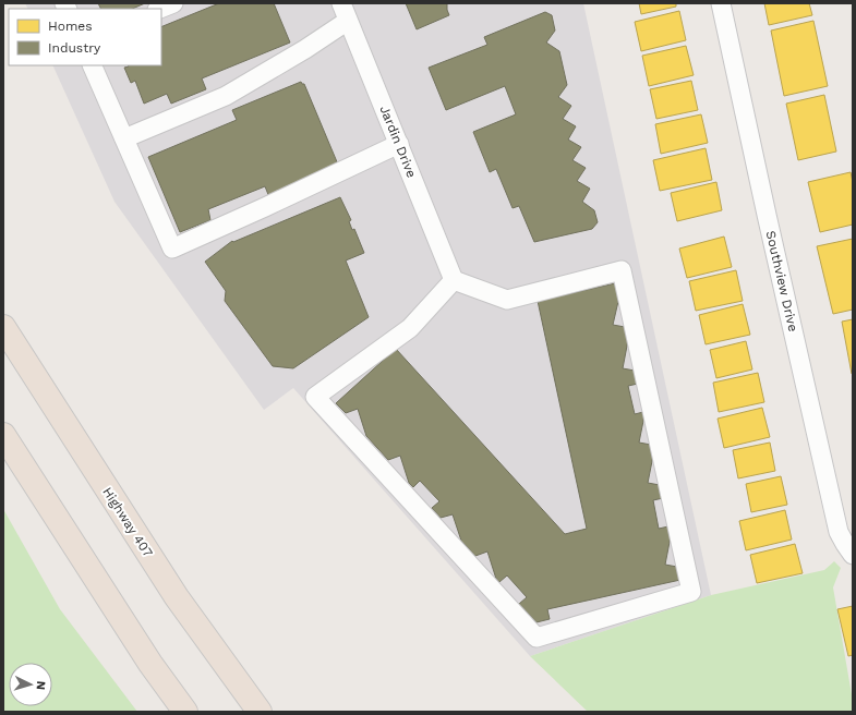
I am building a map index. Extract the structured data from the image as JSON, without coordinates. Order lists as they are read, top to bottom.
{
  "streets": {
    "highway": ["Highway 407"],
    "street": ["Jardin Drive", "Southview Drive"]
  },
  "legend": ["Homes", "Industry"],
  "north": "right"
}
